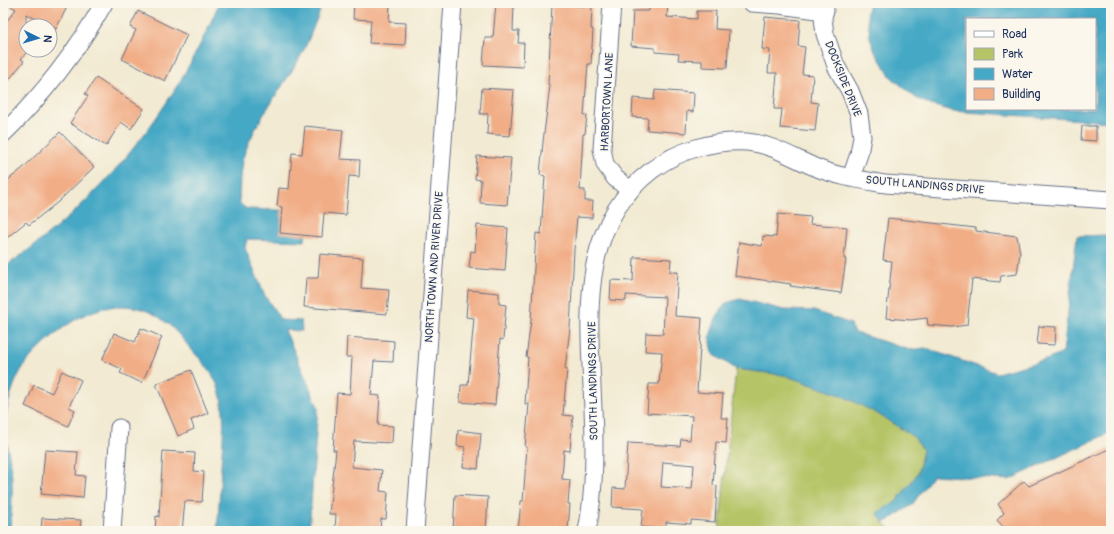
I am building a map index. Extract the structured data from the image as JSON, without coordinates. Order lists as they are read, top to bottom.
{
  "streets": {
    "street": [
      "DOCKSIDE DRIVE",
      "HARBORTOWN LANE",
      "SOUTH LANDINGS DRIVE",
      "NORTH TOWN AND RIVER DRIVE"
    ]
  },
  "crossings": [
    ["DOCKSIDE DRIVE", "SOUTH LANDINGS DRIVE"],
    ["HARBORTOWN LANE", "SOUTH LANDINGS DRIVE"]
  ],
  "legend": [
    "Road",
    "Park",
    "Water",
    "Building"
  ],
  "north": "right"
}
